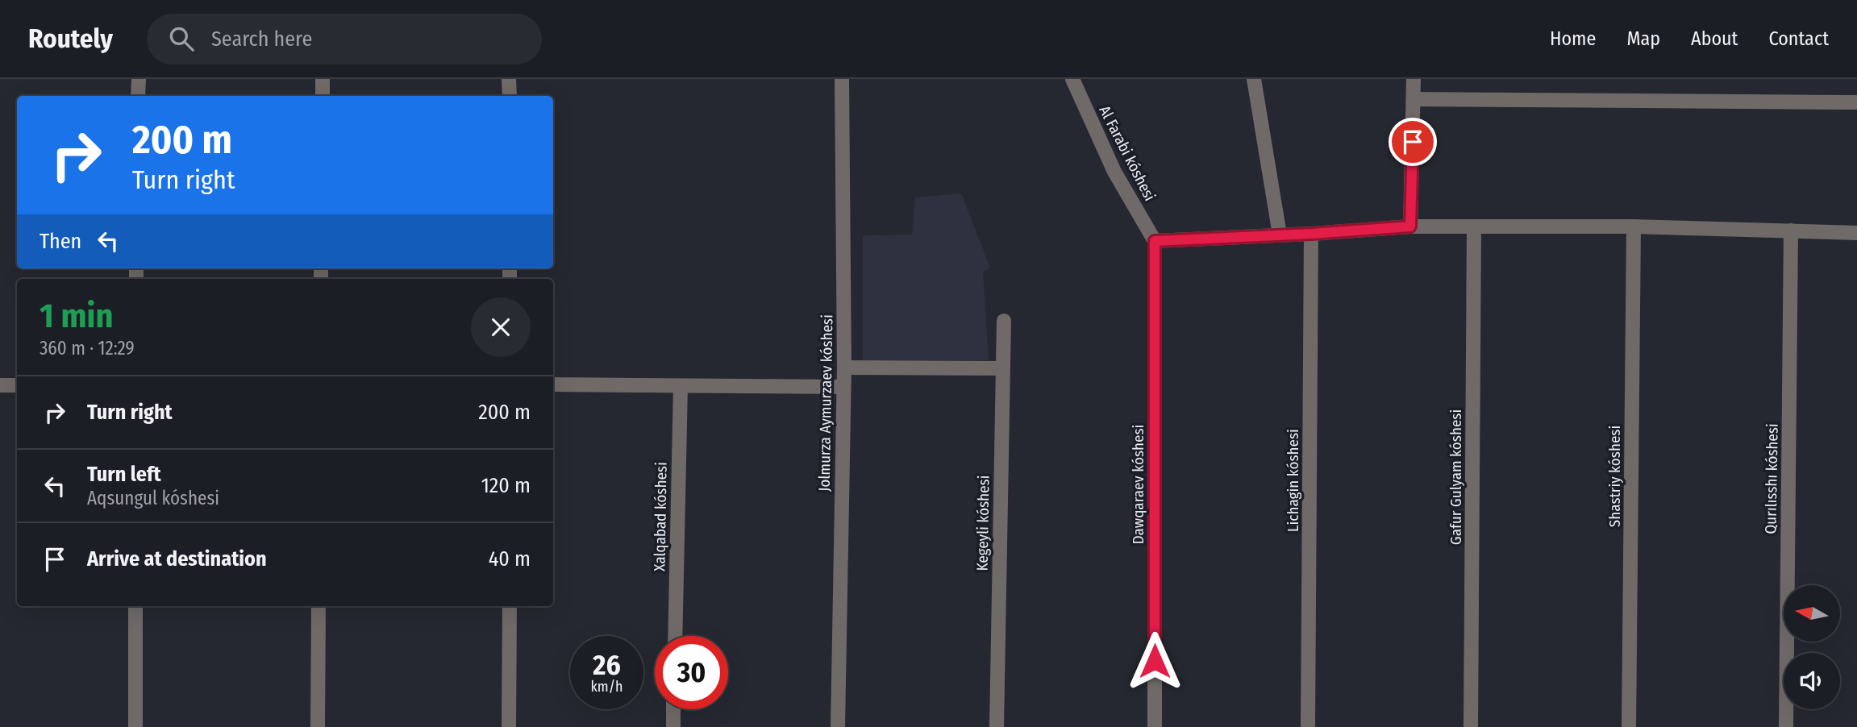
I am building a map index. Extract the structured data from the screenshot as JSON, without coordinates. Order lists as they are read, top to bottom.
{
  "streets": {
    "street": [
      "Al Farabi kóshesi",
      "Jolmurza Aymurzaev kóshesi",
      "Shastriy kóshesi",
      "Gafur Gulyam kóshesi",
      "Qurılısshı kóshesi",
      "Lichagin kóshesi",
      "Dawqaraev kóshesi",
      "Xalqabad kóshesi",
      "Kegeyli kóshesi"
    ]
  },
  "crossings": [
    ["Al Farabi kóshesi", "Dawqaraev kóshesi"]
  ],
  "north": "left",
  "page": {
    "header": "Routely",
    "search": "Search here",
    "nav": [
      "Home",
      "Map",
      "About",
      "Contact"
    ],
    "turn": ["200 m", "Turn right"],
    "then": "Then",
    "heading": ["1 min", "360 m · 12:29"],
    "list": [
      {
        "name": "Turn right",
        "value": "200 m"
      },
      {
        "name": "Turn left",
        "note": "Aqsungul kóshesi",
        "value": "120 m"
      },
      {
        "name": "Arrive at destination",
        "value": "40 m"
      }
    ],
    "speed": "26 km/h",
    "limit": "30"
  }
}
